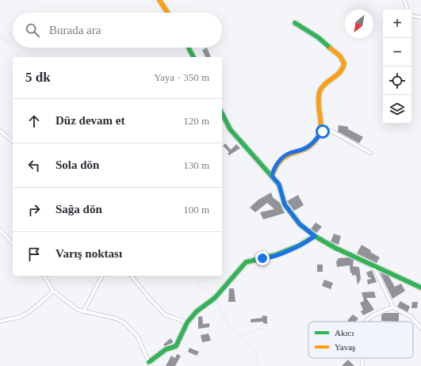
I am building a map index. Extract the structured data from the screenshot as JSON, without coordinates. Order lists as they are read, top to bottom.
{
  "legend": ["Akıcı", "Yavaş"],
  "north": "bottom left",
  "page": {
    "map_buttons": ["+", "−"],
    "search": "Burada ara",
    "heading": ["5 dk", "Yaya · 350 m"],
    "list": [
      ["Düz devam et", "120 m"],
      ["Sola dön", "130 m"],
      ["Sağa dön", "100 m"],
      "Varış noktası"
    ]
  }
}
